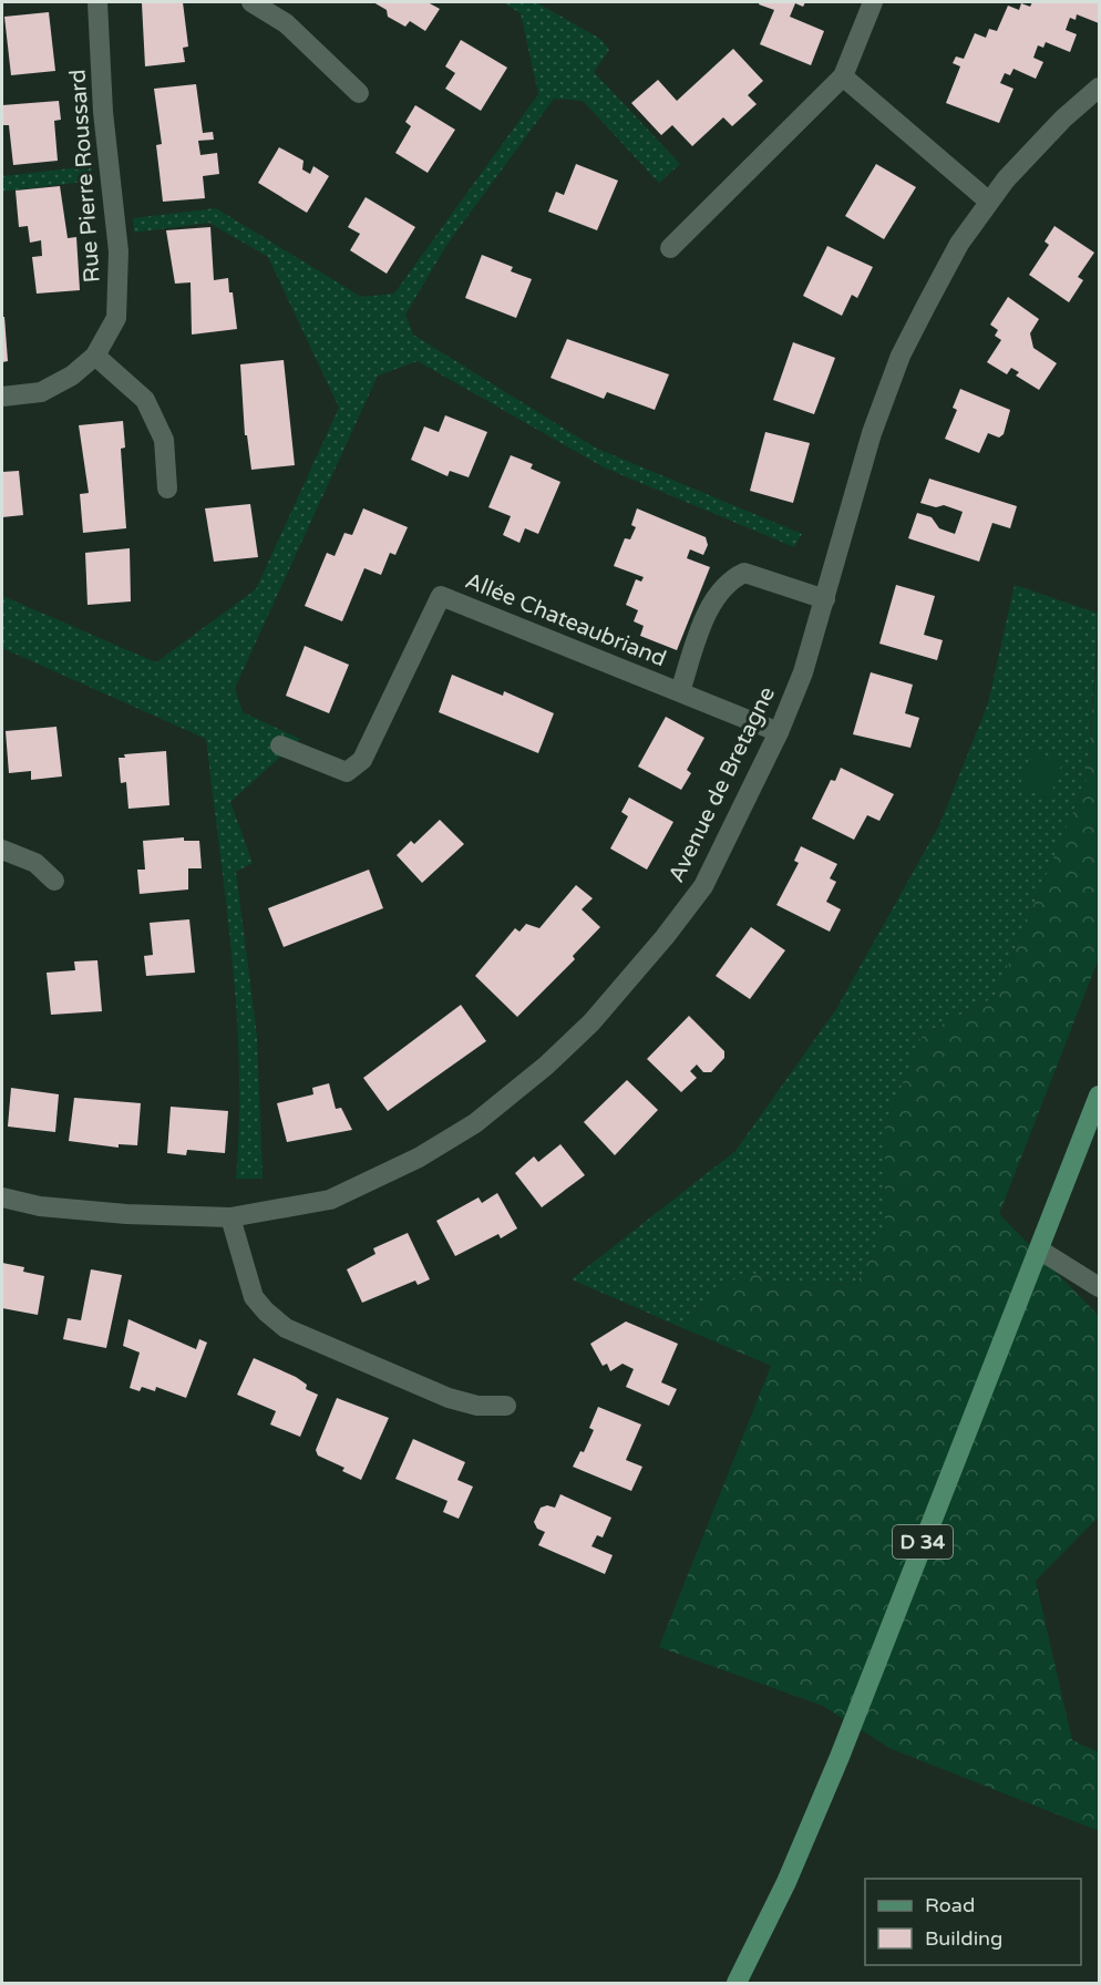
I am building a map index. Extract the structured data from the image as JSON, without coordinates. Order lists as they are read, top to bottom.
{
  "streets": {
    "main road": ["D 34"],
    "street": ["Rue Pierre Roussard", "Allée Chateaubriand", "Avenue de Bretagne"]
  },
  "crossings": [
    ["Allée Chateaubriand", "Avenue de Bretagne"]
  ],
  "legend": ["Road", "Building"]
}
